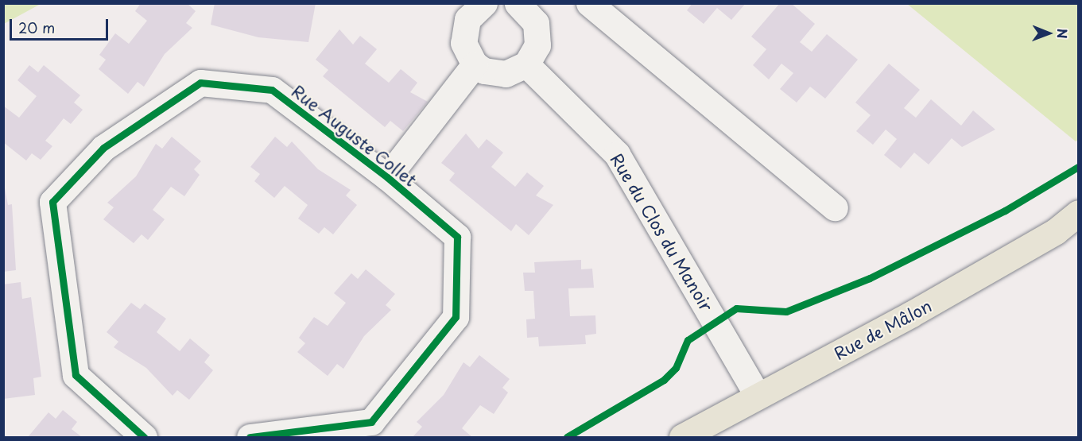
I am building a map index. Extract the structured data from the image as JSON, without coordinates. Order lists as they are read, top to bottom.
{
  "streets": {
    "main road": ["Rue de Mâlon"],
    "street": ["Rue Auguste Collet", "Rue du Clos du Manoir"]
  },
  "crossings": [
    ["Rue du Clos du Manoir", "Rue de Mâlon"]
  ],
  "scale_bar": "20 m",
  "north": "right"
}
